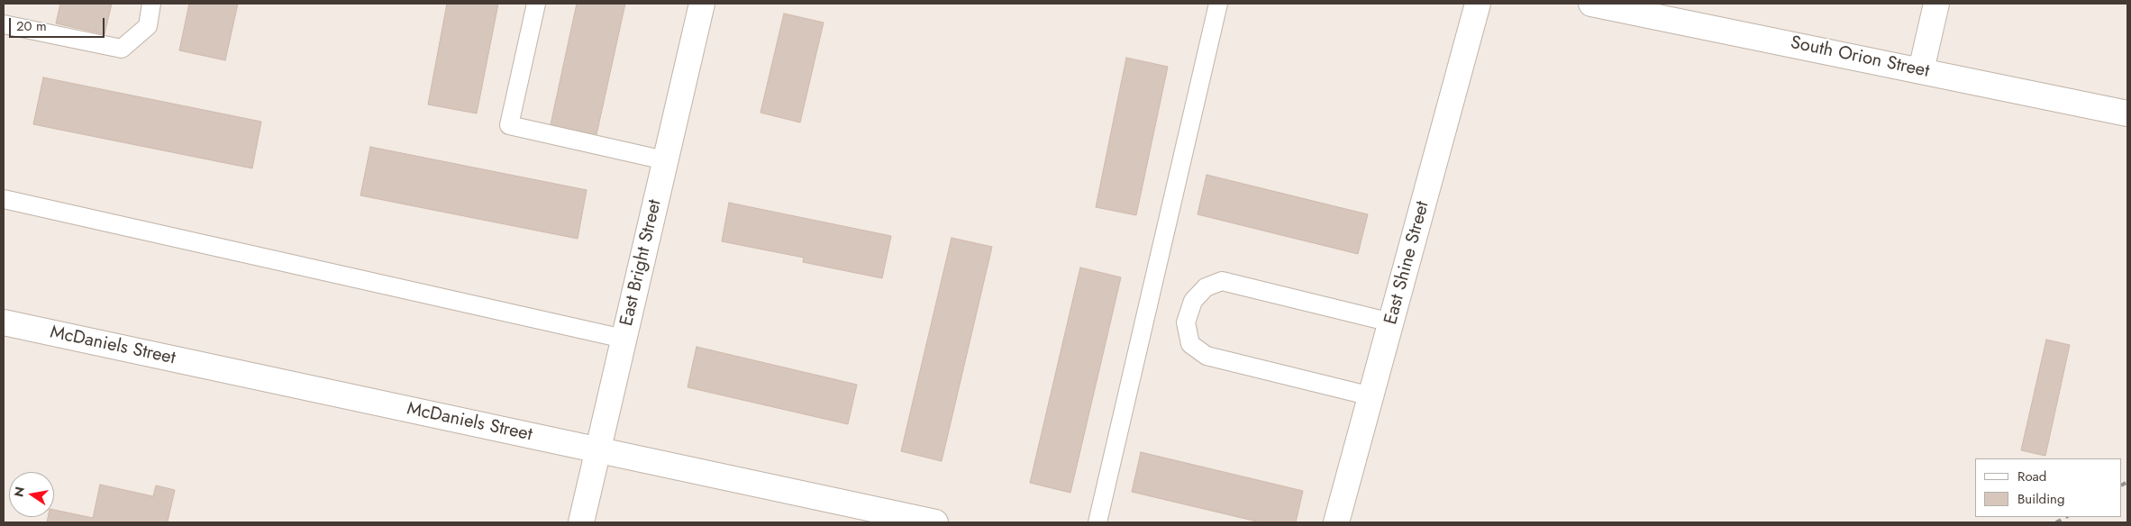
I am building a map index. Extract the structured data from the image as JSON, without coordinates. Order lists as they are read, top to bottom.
{
  "streets": {
    "street": [
      "South Orion Street",
      "East Bright Street",
      "East Shine Street",
      "McDaniels Street"
    ]
  },
  "crossings": [
    ["East Bright Street", "McDaniels Street"]
  ],
  "legend": ["Road", "Building"],
  "scale_bar": "20 m",
  "north": "left"
}
